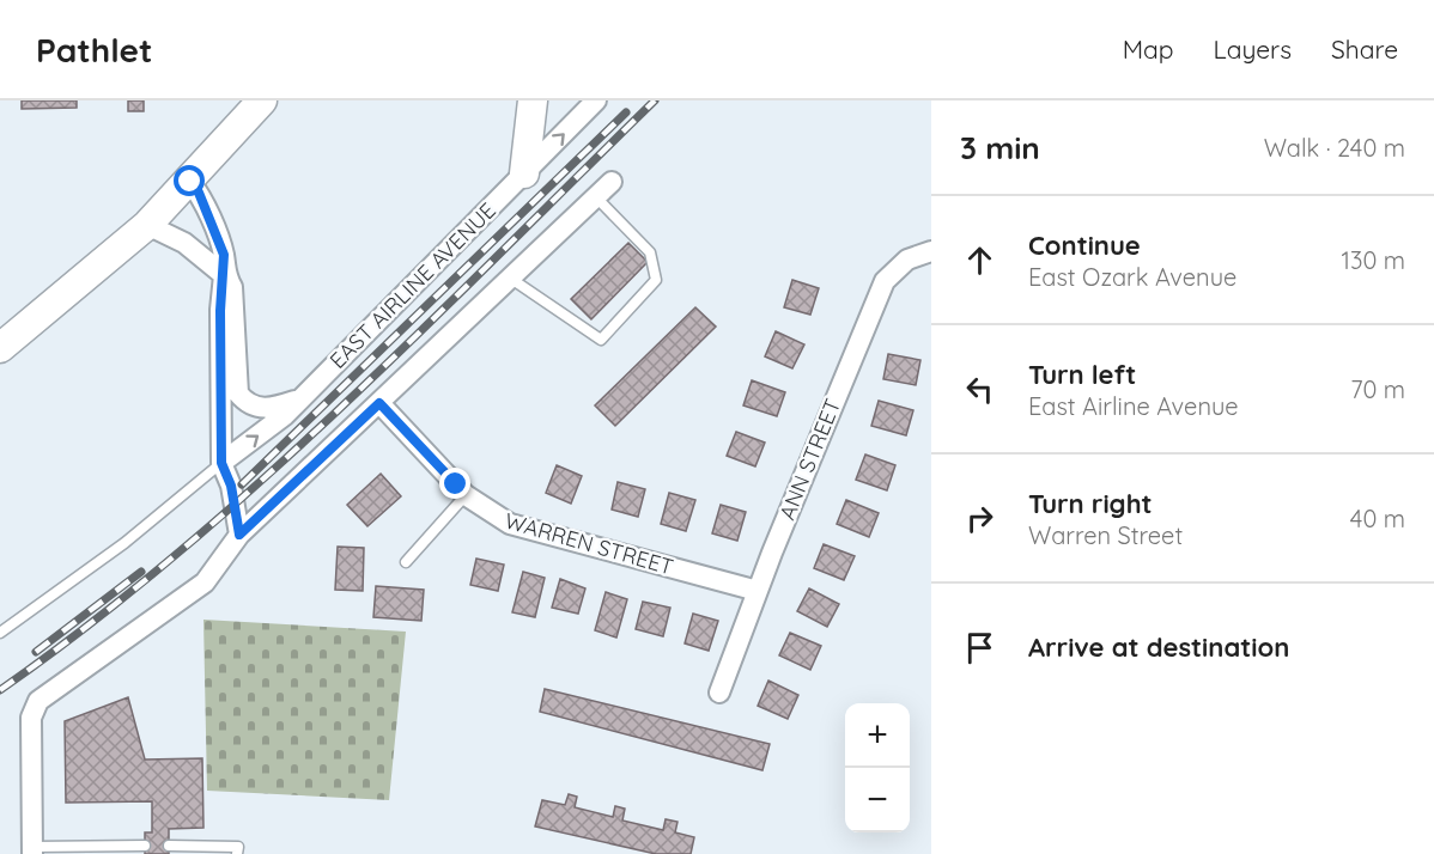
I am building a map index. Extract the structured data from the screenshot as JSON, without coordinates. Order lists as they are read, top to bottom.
{
  "streets": {
    "street": ["EAST AIRLINE AVENUE", "ANN STREET", "WARREN STREET"]
  },
  "crossings": [
    ["ANN STREET", "WARREN STREET"]
  ],
  "page": {
    "header": "Pathlet",
    "nav": ["Map", "Layers", "Share"],
    "heading": ["3 min", "Walk · 240 m"],
    "list": [
      ["Continue", "East Ozark Avenue", "130 m"],
      ["Turn left", "East Airline Avenue", "70 m"],
      ["Turn right", "Warren Street", "40 m"],
      "Arrive at destination"
    ],
    "map_buttons": ["+", "−"]
  }
}
